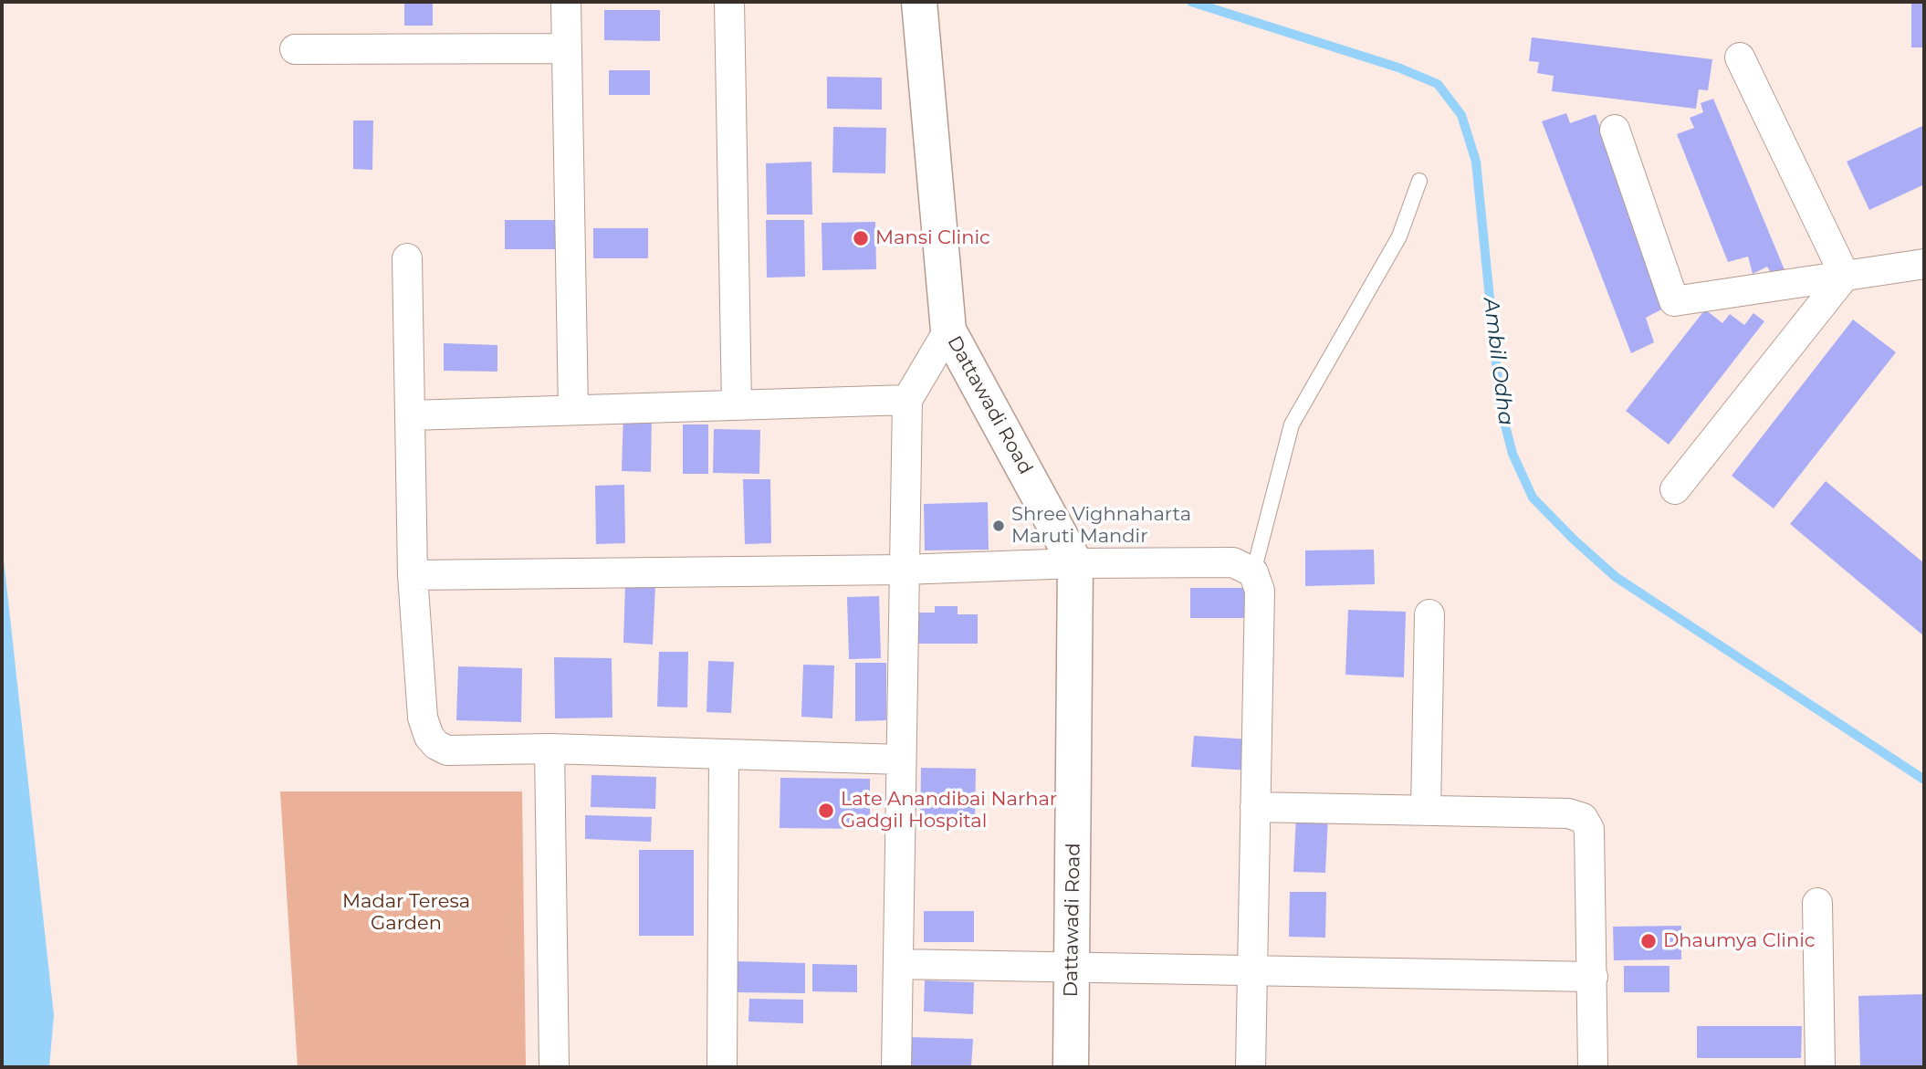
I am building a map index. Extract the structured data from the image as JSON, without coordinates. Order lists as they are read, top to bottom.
{
  "streets": {
    "street": ["Dattawadi Road"]
  },
  "water": ["Ambil Odha"],
  "parks": ["Madar Teresa Garden"],
  "places": [
    "Mansi Clinic",
    "Shree Vighnaharta Maruti Mandir",
    "Late Anandibai Narhar Gadgil Hospital",
    "Dhaumya Clinic"
  ]
}
